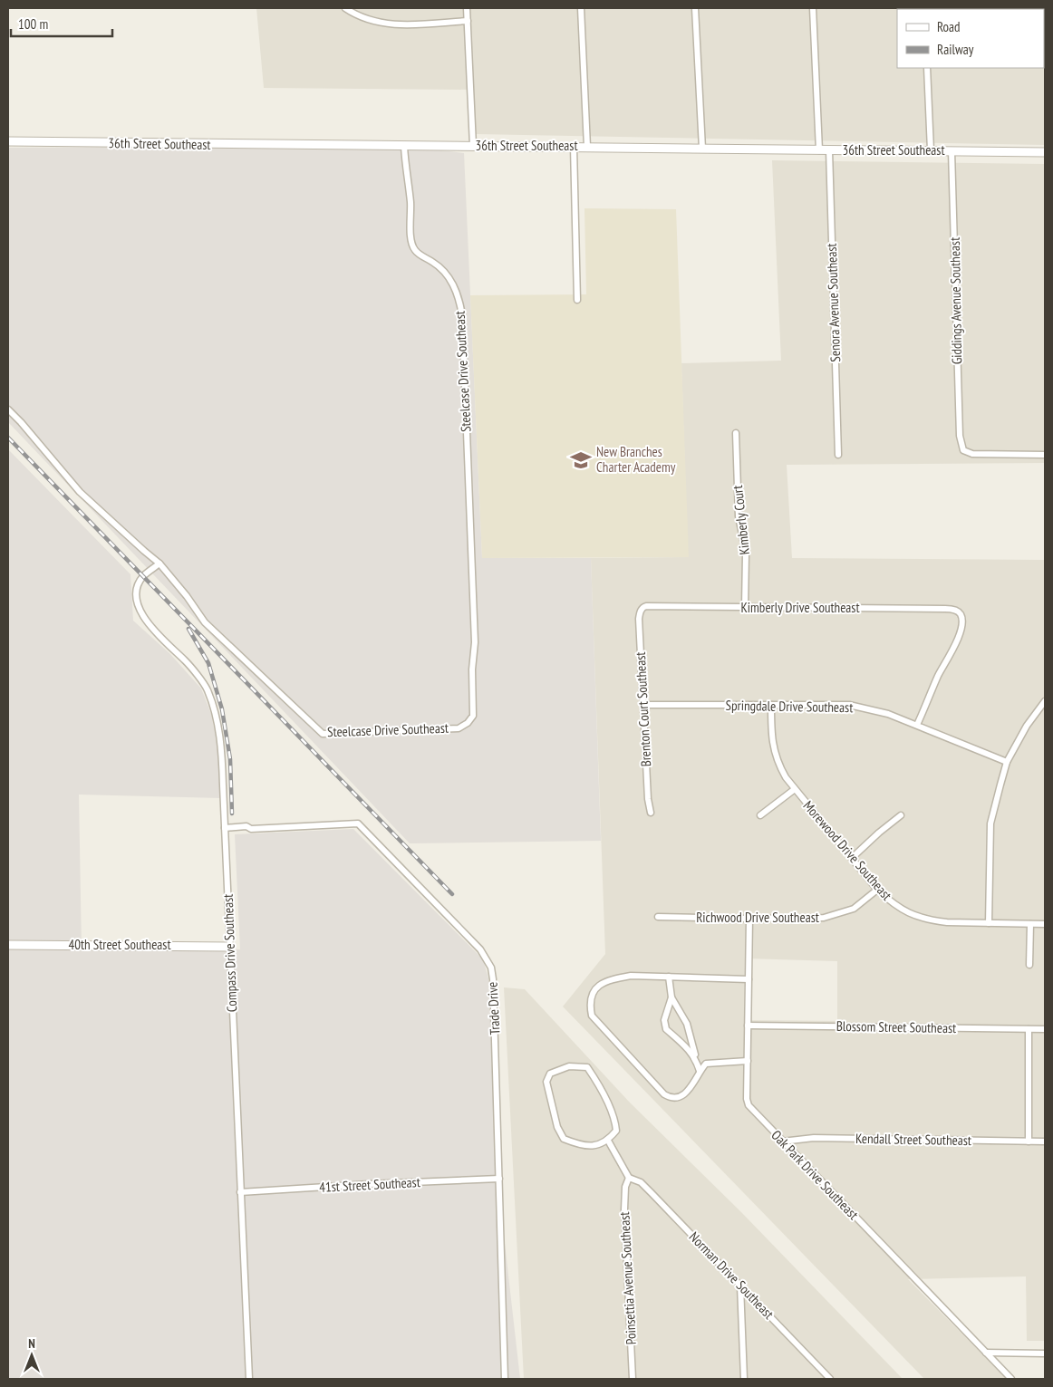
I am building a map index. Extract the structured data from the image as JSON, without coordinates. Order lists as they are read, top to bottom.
{
  "streets": {
    "street": [
      "36th Street Southeast",
      "Giddings Avenue Southeast",
      "Senora Avenue Southeast",
      "Steelcase Drive Southeast",
      "Kimberly Court",
      "Kimberly Drive Southeast",
      "Springdale Drive Southeast",
      "Brenton Court Southeast",
      "Morewood Drive Southeast",
      "Richwood Drive Southeast",
      "40th Street Southeast",
      "Compass Drive Southeast",
      "Trade Drive",
      "Blossom Street Southeast",
      "Kendall Street Southeast",
      "Oak Park Drive Southeast",
      "41st Street Southeast",
      "Norman Drive Southeast",
      "Poinsettia Avenue Southeast"
    ]
  },
  "crossings": [
    ["36th Street Southeast", "Giddings Avenue Southeast"],
    ["36th Street Southeast", "Senora Avenue Southeast"],
    ["36th Street Southeast", "Steelcase Drive Southeast"],
    ["Steelcase Drive Southeast", "Compass Drive Southeast"],
    ["Kimberly Court", "Kimberly Drive Southeast"],
    ["Kimberly Drive Southeast", "Springdale Drive Southeast"],
    ["Kimberly Drive Southeast", "Brenton Court Southeast"],
    ["Springdale Drive Southeast", "Brenton Court Southeast"],
    ["Springdale Drive Southeast", "Morewood Drive Southeast"],
    ["Morewood Drive Southeast", "Richwood Drive Southeast"],
    ["Richwood Drive Southeast", "Oak Park Drive Southeast"],
    ["40th Street Southeast", "Compass Drive Southeast"],
    ["Compass Drive Southeast", "Trade Drive"],
    ["Compass Drive Southeast", "41st Street Southeast"],
    ["Trade Drive", "41st Street Southeast"],
    ["Blossom Street Southeast", "Oak Park Drive Southeast"],
    ["Kendall Street Southeast", "Oak Park Drive Southeast"],
    ["Norman Drive Southeast", "Poinsettia Avenue Southeast"]
  ],
  "places": {
    "school or university": ["New Branches Charter Academy"]
  },
  "legend": ["Road", "Railway"],
  "scale_bar": "100 m",
  "north": "top"
}
